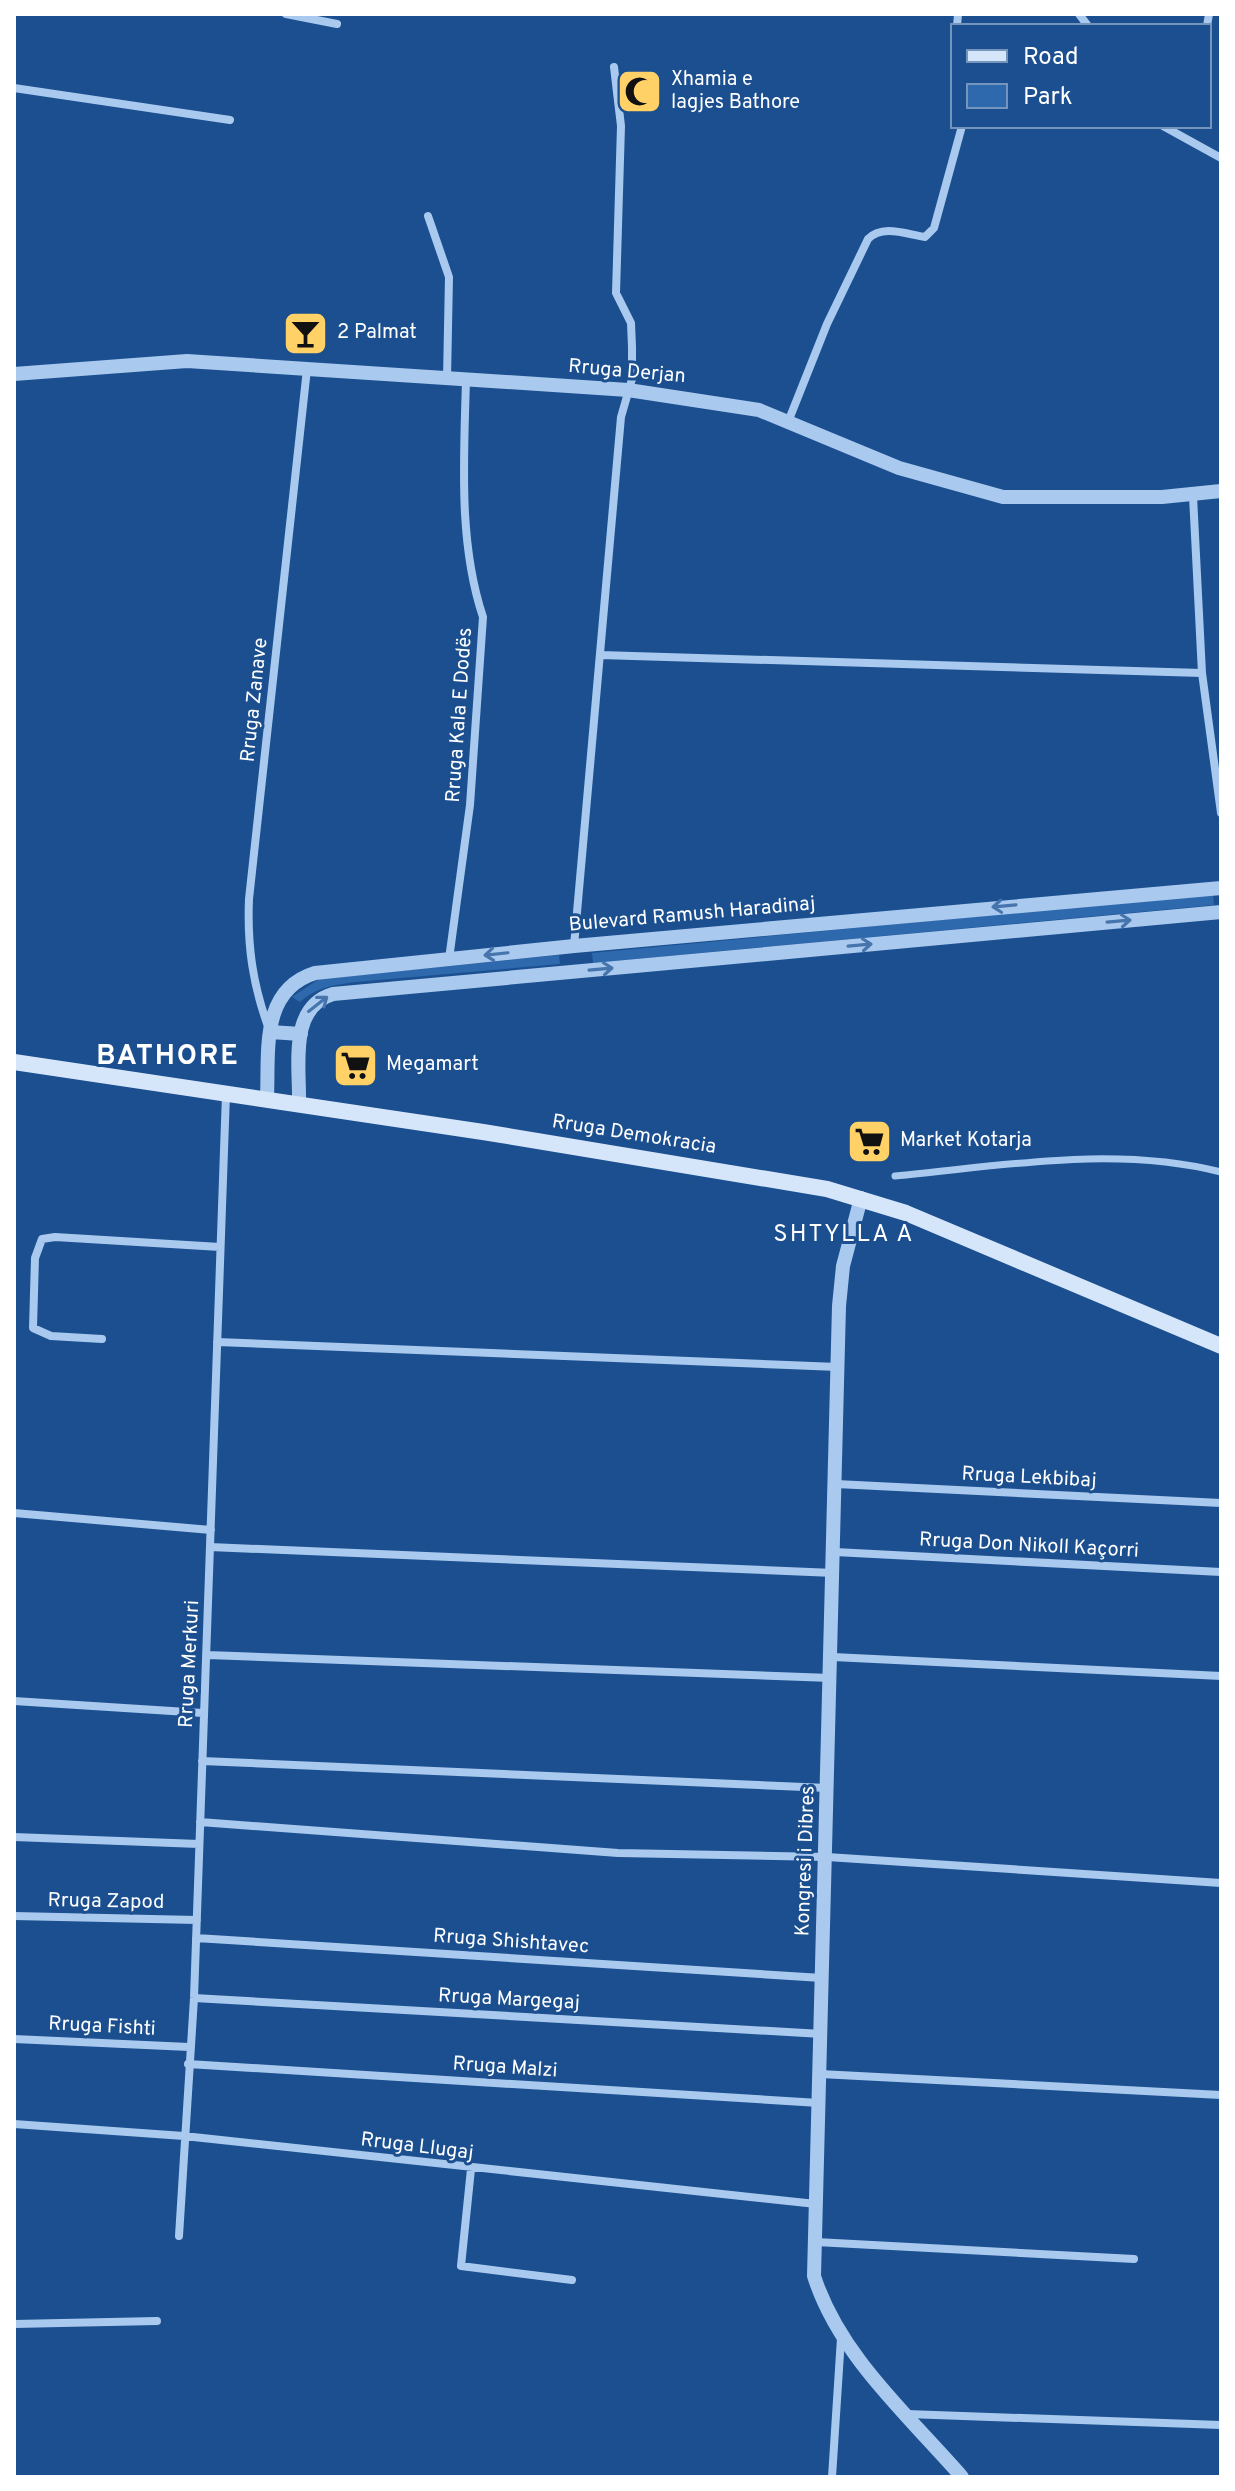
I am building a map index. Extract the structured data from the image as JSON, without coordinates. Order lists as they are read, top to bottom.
{
  "streets": {
    "main road": ["Rruga Demokracia"],
    "street": [
      "Rruga Derjan",
      "Rruga Zanave",
      "Rruga Kala E Dodës",
      "Bulevard Ramush Haradinaj",
      "Rruga Lekbibaj",
      "Rruga Don Nikoll Kaçorri",
      "Rruga Merkuri",
      "Kongresi i Dibres",
      "Rruga Zapod",
      "Rruga Shishtavec",
      "Rruga Margegaj",
      "Rruga Fishti",
      "Rruga Malzi",
      "Rruga Llugaj"
    ]
  },
  "crossings": [
    ["Rruga Derjan", "Rruga Zanave"],
    ["Rruga Derjan", "Rruga Kala E Dodës"],
    ["Rruga Zanave", "Bulevard Ramush Haradinaj"],
    ["Rruga Kala E Dodës", "Bulevard Ramush Haradinaj"],
    ["Bulevard Ramush Haradinaj", "Rruga Demokracia"],
    ["Rruga Demokracia", "Rruga Merkuri"],
    ["Rruga Demokracia", "Kongresi i Dibres"],
    ["Rruga Lekbibaj", "Kongresi i Dibres"],
    ["Rruga Don Nikoll Kaçorri", "Kongresi i Dibres"],
    ["Rruga Merkuri", "Rruga Zapod"],
    ["Rruga Merkuri", "Rruga Shishtavec"],
    ["Rruga Merkuri", "Rruga Margegaj"],
    ["Rruga Merkuri", "Rruga Fishti"],
    ["Rruga Merkuri", "Rruga Malzi"],
    ["Rruga Merkuri", "Rruga Llugaj"],
    ["Kongresi i Dibres", "Rruga Shishtavec"],
    ["Kongresi i Dibres", "Rruga Margegaj"],
    ["Kongresi i Dibres", "Rruga Malzi"],
    ["Kongresi i Dibres", "Rruga Llugaj"]
  ],
  "districts": ["BATHORE", "SHTYLLA A"],
  "places": {
    "mosque": ["Xhamia e lagjes Bathore"],
    "bar": ["2 Palmat"],
    "supermarket": ["Megamart", "Market Kotarja"]
  },
  "legend": ["Road", "Park"]
}
